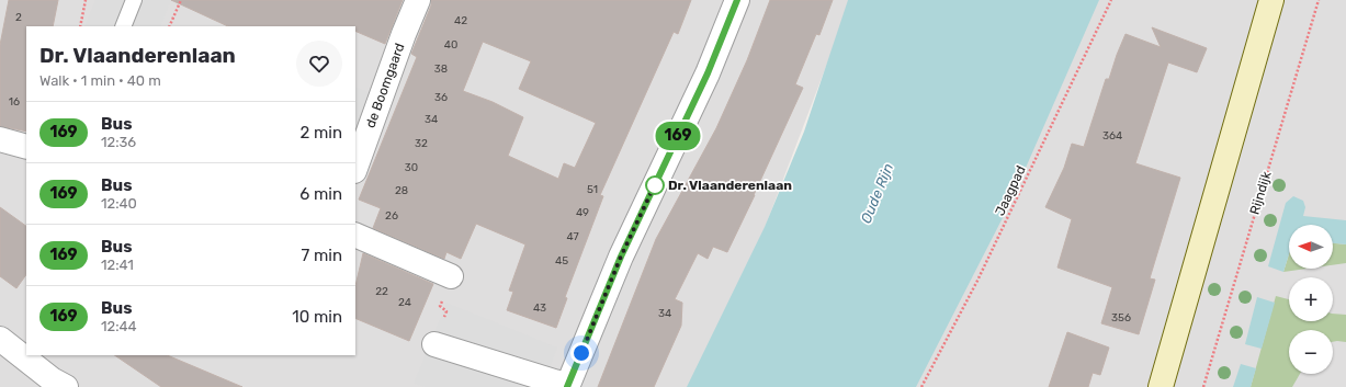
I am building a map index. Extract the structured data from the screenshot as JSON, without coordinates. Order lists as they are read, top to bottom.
{
  "streets": {
    "street": ["de Boomgaard"],
    "path": ["Jaagpad", "Rijndijk"]
  },
  "water": ["Oude Rijn"],
  "places": ["Dr. Vlaanderenlaan"],
  "lines": ["bus line 169"],
  "house_numbers": [
    "2",
    "42",
    "40",
    "38",
    "36",
    "16",
    "34",
    "364",
    "32",
    "30",
    "51",
    "28",
    "49",
    "26",
    "47",
    "45",
    "22",
    "24",
    "43",
    "34",
    "356"
  ],
  "north": "left",
  "page": {
    "on_map": "169",
    "heading": ["Dr. Vlaanderenlaan", "Walk · 1 min · 40 m"],
    "list": [
      {
        "mark": "169",
        "name": "Bus",
        "note": "12:36",
        "value": "2 min"
      },
      {
        "mark": "169",
        "name": "Bus",
        "note": "12:40",
        "value": "6 min"
      },
      {
        "mark": "169",
        "name": "Bus",
        "note": "12:41",
        "value": "7 min"
      },
      {
        "mark": "169",
        "name": "Bus",
        "note": "12:44",
        "value": "10 min"
      }
    ],
    "map_buttons": ["+", "−"]
  }
}
